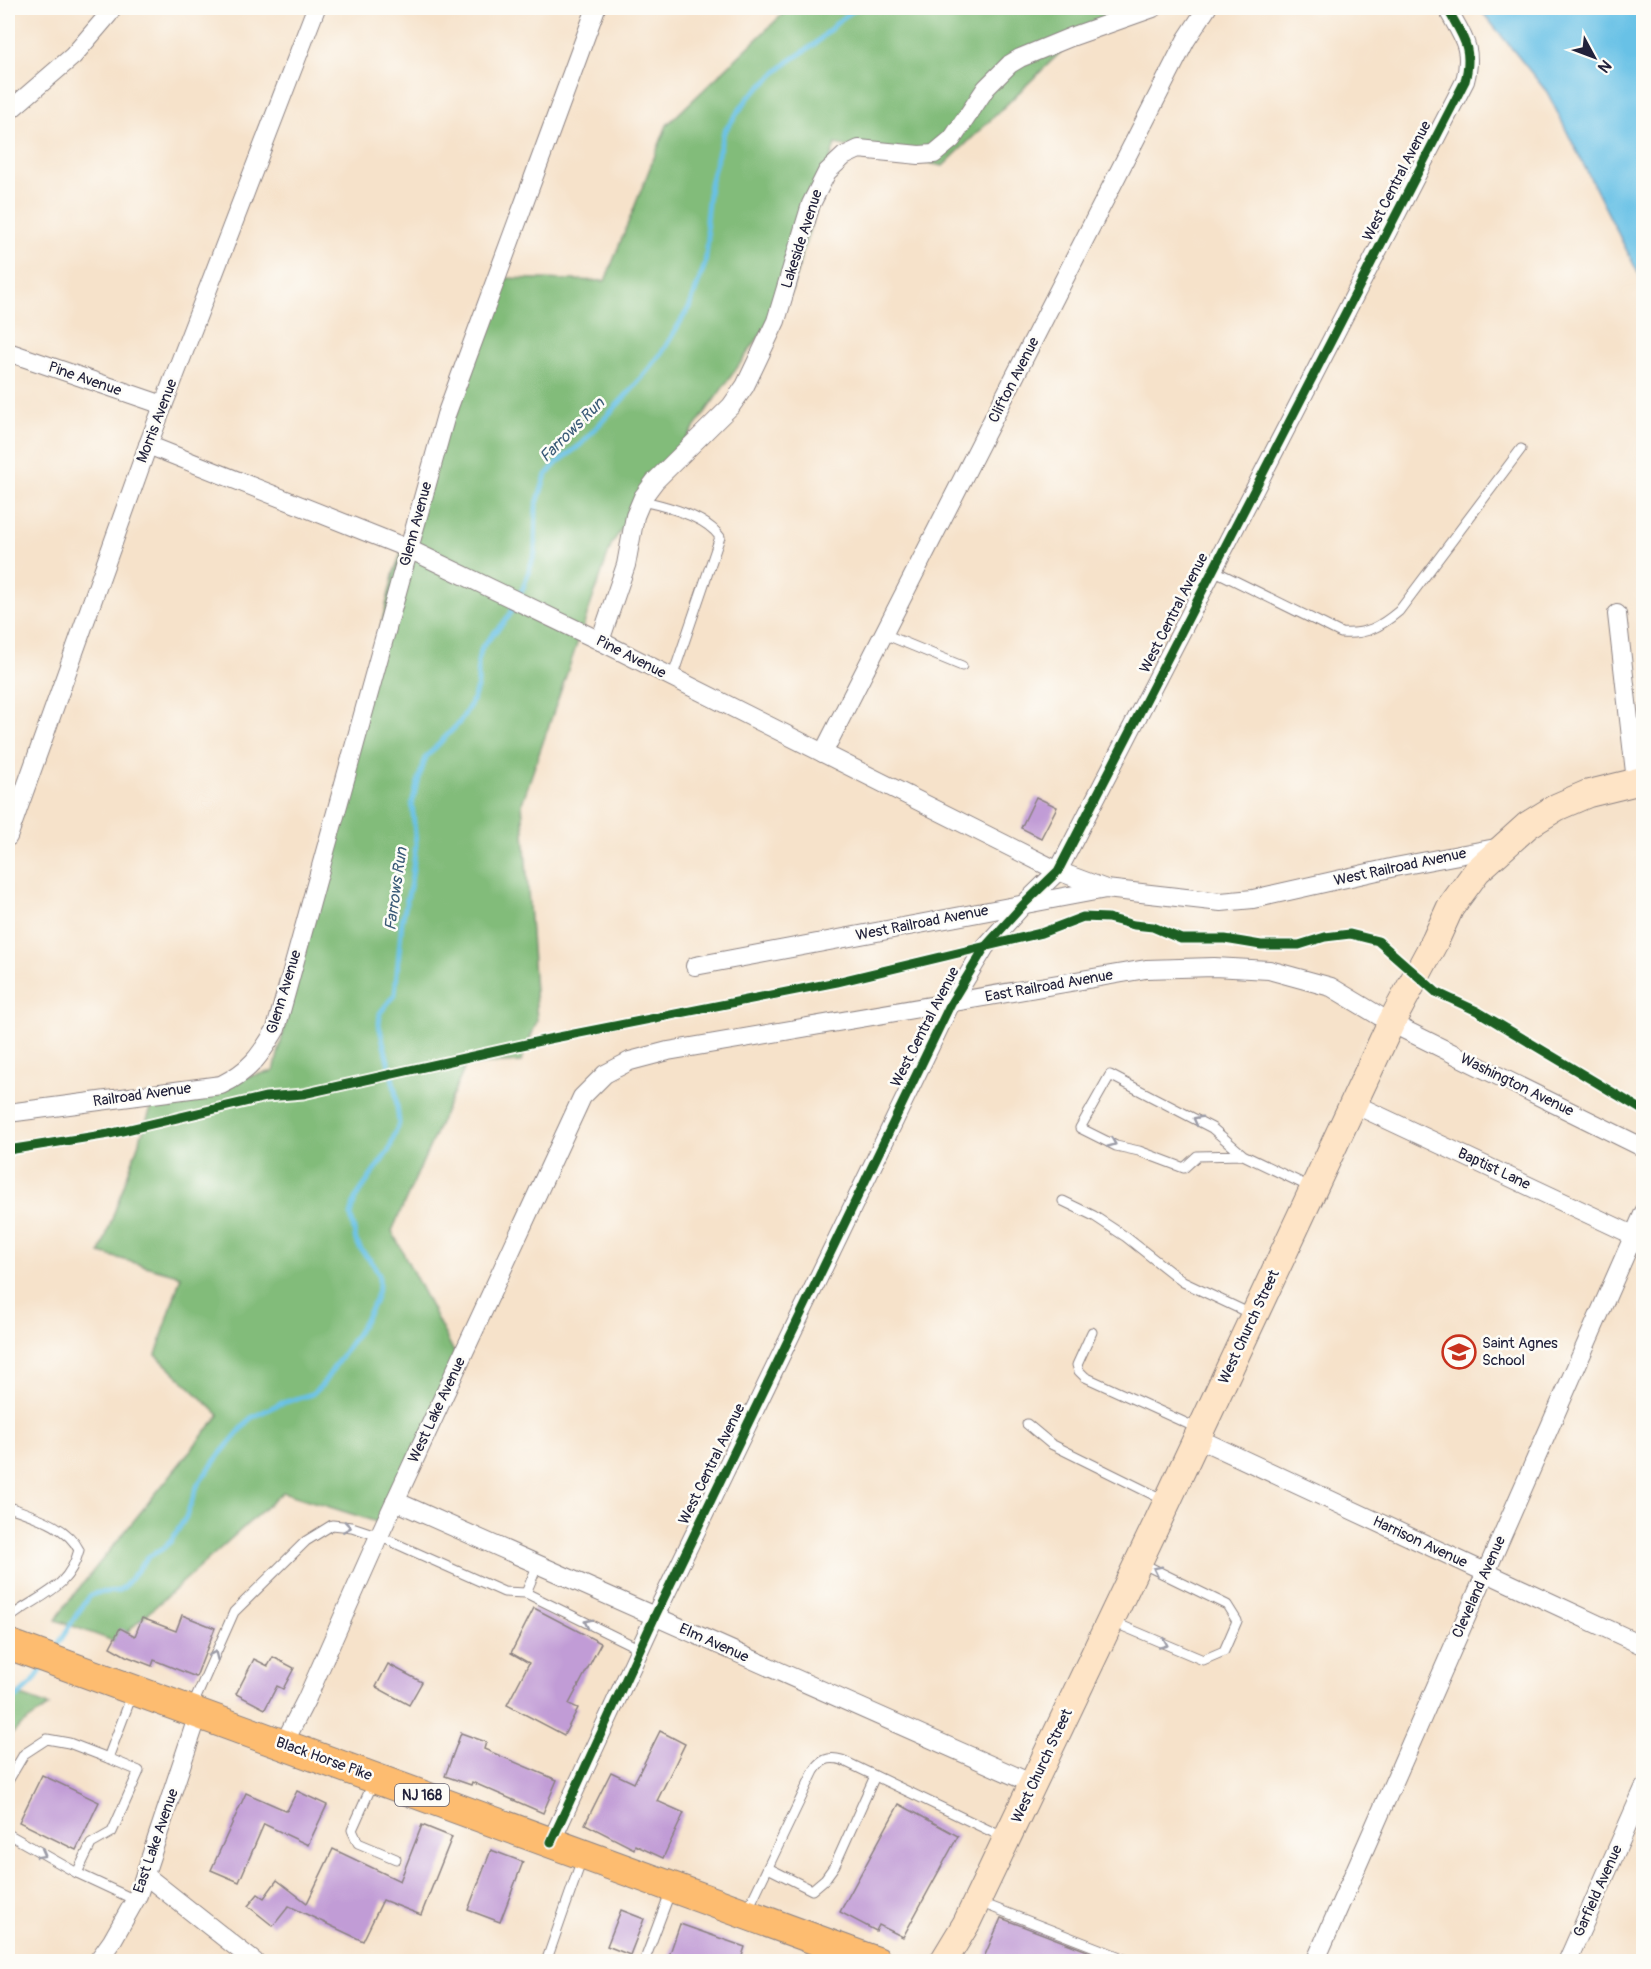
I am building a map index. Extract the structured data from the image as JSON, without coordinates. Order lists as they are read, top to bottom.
{
  "streets": {
    "main road": ["West Church Street", "Black Horse Pike", "NJ 168"],
    "street": [
      "West Central Avenue",
      "Lakeside Avenue",
      "Pine Avenue",
      "Clifton Avenue",
      "Morris Avenue",
      "Glenn Avenue",
      "West Railroad Avenue",
      "East Railroad Avenue",
      "Washington Avenue",
      "Railroad Avenue",
      "Baptist Lane",
      "West Lake Avenue",
      "Harrison Avenue",
      "Cleveland Avenue",
      "Elm Avenue",
      "East Lake Avenue",
      "Garfield Avenue"
    ]
  },
  "crossings": [
    ["West Central Avenue", "Pine Avenue"],
    ["West Central Avenue", "West Railroad Avenue"],
    ["West Central Avenue", "East Railroad Avenue"],
    ["West Central Avenue", "Elm Avenue"],
    ["West Central Avenue", "Black Horse Pike"],
    ["Lakeside Avenue", "Pine Avenue"],
    ["Pine Avenue", "Clifton Avenue"],
    ["Pine Avenue", "Morris Avenue"],
    ["Pine Avenue", "Glenn Avenue"],
    ["Pine Avenue", "West Railroad Avenue"],
    ["Glenn Avenue", "Railroad Avenue"],
    ["West Railroad Avenue", "West Church Street"],
    ["East Railroad Avenue", "Washington Avenue"],
    ["East Railroad Avenue", "West Church Street"],
    ["East Railroad Avenue", "West Lake Avenue"],
    ["Washington Avenue", "West Church Street"],
    ["Baptist Lane", "West Church Street"],
    ["Baptist Lane", "Cleveland Avenue"],
    ["West Church Street", "Harrison Avenue"],
    ["West Church Street", "Elm Avenue"],
    ["West Lake Avenue", "Elm Avenue"],
    ["West Lake Avenue", "Black Horse Pike"],
    ["Harrison Avenue", "Cleveland Avenue"],
    ["Black Horse Pike", "East Lake Avenue"]
  ],
  "water": ["Farrows Run"],
  "places": {
    "school or university": ["Saint Agnes School"]
  },
  "north": "bottom right"
}
